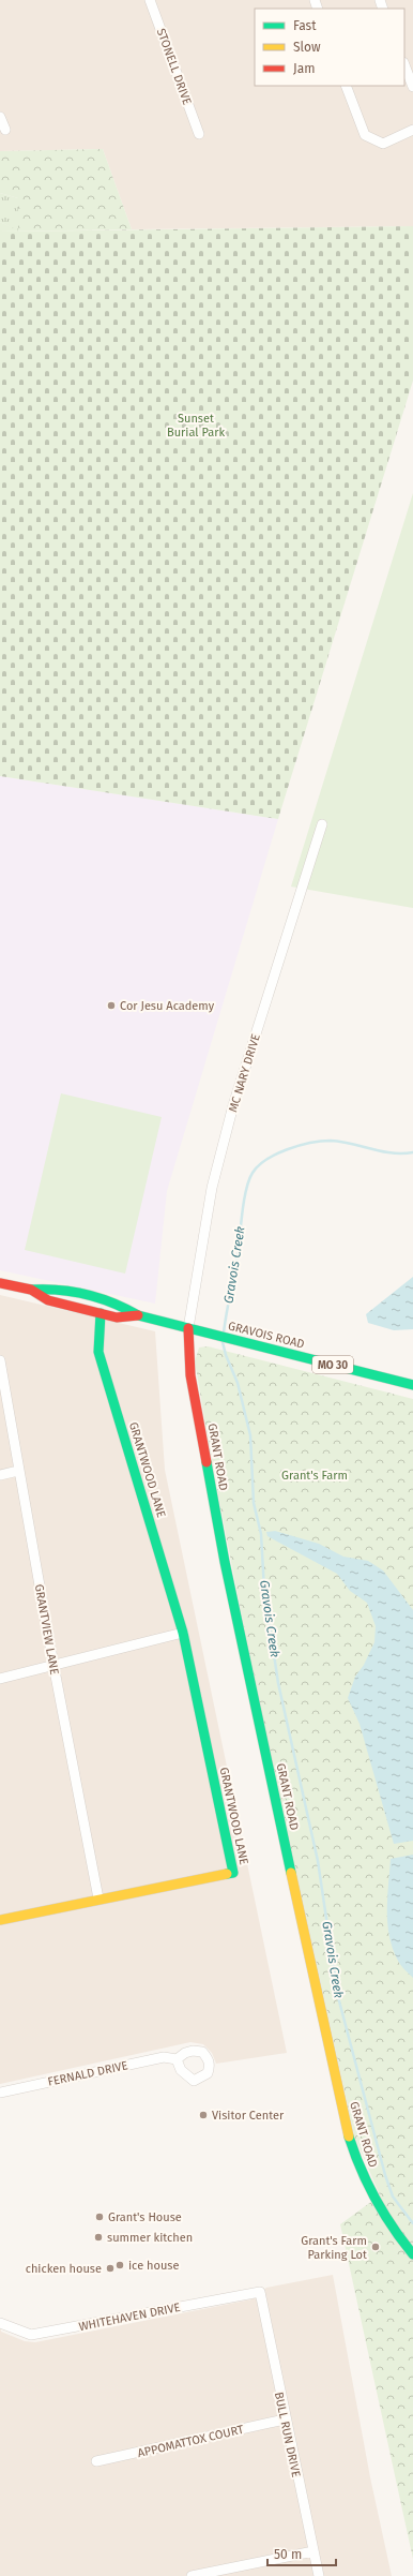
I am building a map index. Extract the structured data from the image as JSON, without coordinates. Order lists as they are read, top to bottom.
{
  "streets": {
    "street": [
      "STONELL DRIVE",
      "MC NARY DRIVE",
      "GRAVOIS ROAD",
      "MO 30",
      "GRANT ROAD",
      "GRANTWOOD LANE",
      "GRANTVIEW LANE",
      "FERNALD DRIVE",
      "WHITEHAVEN DRIVE",
      "BULL RUN DRIVE",
      "APPOMATTOX COURT"
    ]
  },
  "crossings": [
    ["MC NARY DRIVE", "GRAVOIS ROAD"],
    ["MC NARY DRIVE", "GRANT ROAD"],
    ["GRAVOIS ROAD", "GRANT ROAD"],
    ["GRAVOIS ROAD", "GRANTWOOD LANE"],
    ["GRANTWOOD LANE", "GRANTVIEW LANE"],
    ["WHITEHAVEN DRIVE", "BULL RUN DRIVE"],
    ["BULL RUN DRIVE", "APPOMATTOX COURT"]
  ],
  "water": ["Gravois Creek"],
  "parks": ["Sunset Burial Park", "Grant's Farm"],
  "places": [
    "Cor Jesu Academy",
    "Visitor Center",
    "Grant's House",
    "summer kitchen",
    "Grant's Farm Parking Lot",
    "ice house",
    "chicken house"
  ],
  "legend": ["Fast", "Slow", "Jam"],
  "scale_bar": "50 m"
}
